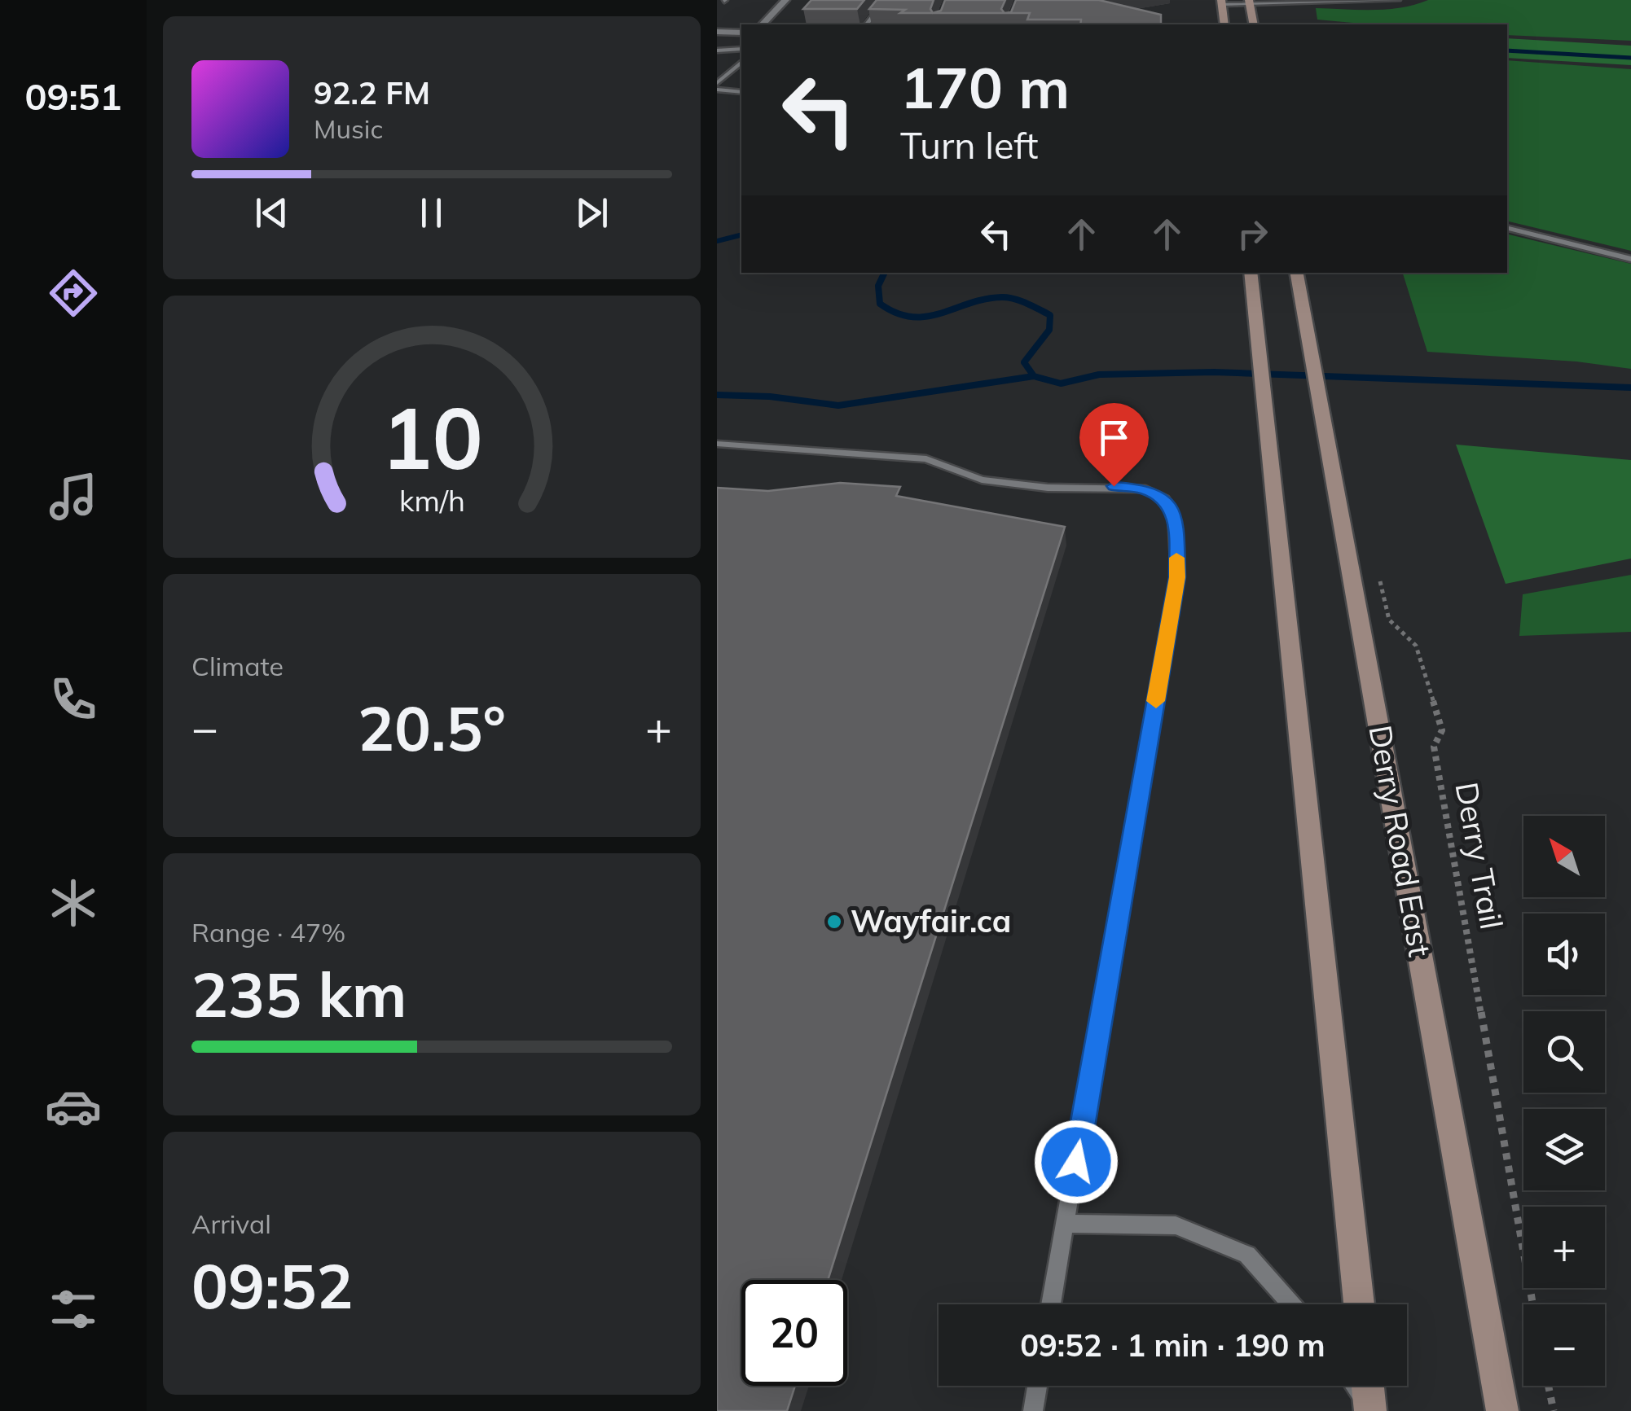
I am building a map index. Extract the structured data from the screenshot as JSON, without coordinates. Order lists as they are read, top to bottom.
{
  "streets": {
    "main road": ["Derry Road East"],
    "path": ["Derry Trail"]
  },
  "places": ["Wayfair.ca"],
  "north": "top left",
  "page": {
    "tabs": "09:51",
    "turn": ["170 m", "Turn left"],
    "song": ["92.2 FM", "Music"],
    "tile": [
      "Climate",
      ["Range · 47%", "235 km"],
      ["Arrival", "09:52"]
    ],
    "heat": ["−", "20.5°", "+"],
    "map_buttons": ["+", "−"],
    "limit": "20",
    "trip": "09:52 · 1 min · 190 m",
    "gauge": ["10", "km/h"]
  }
}
